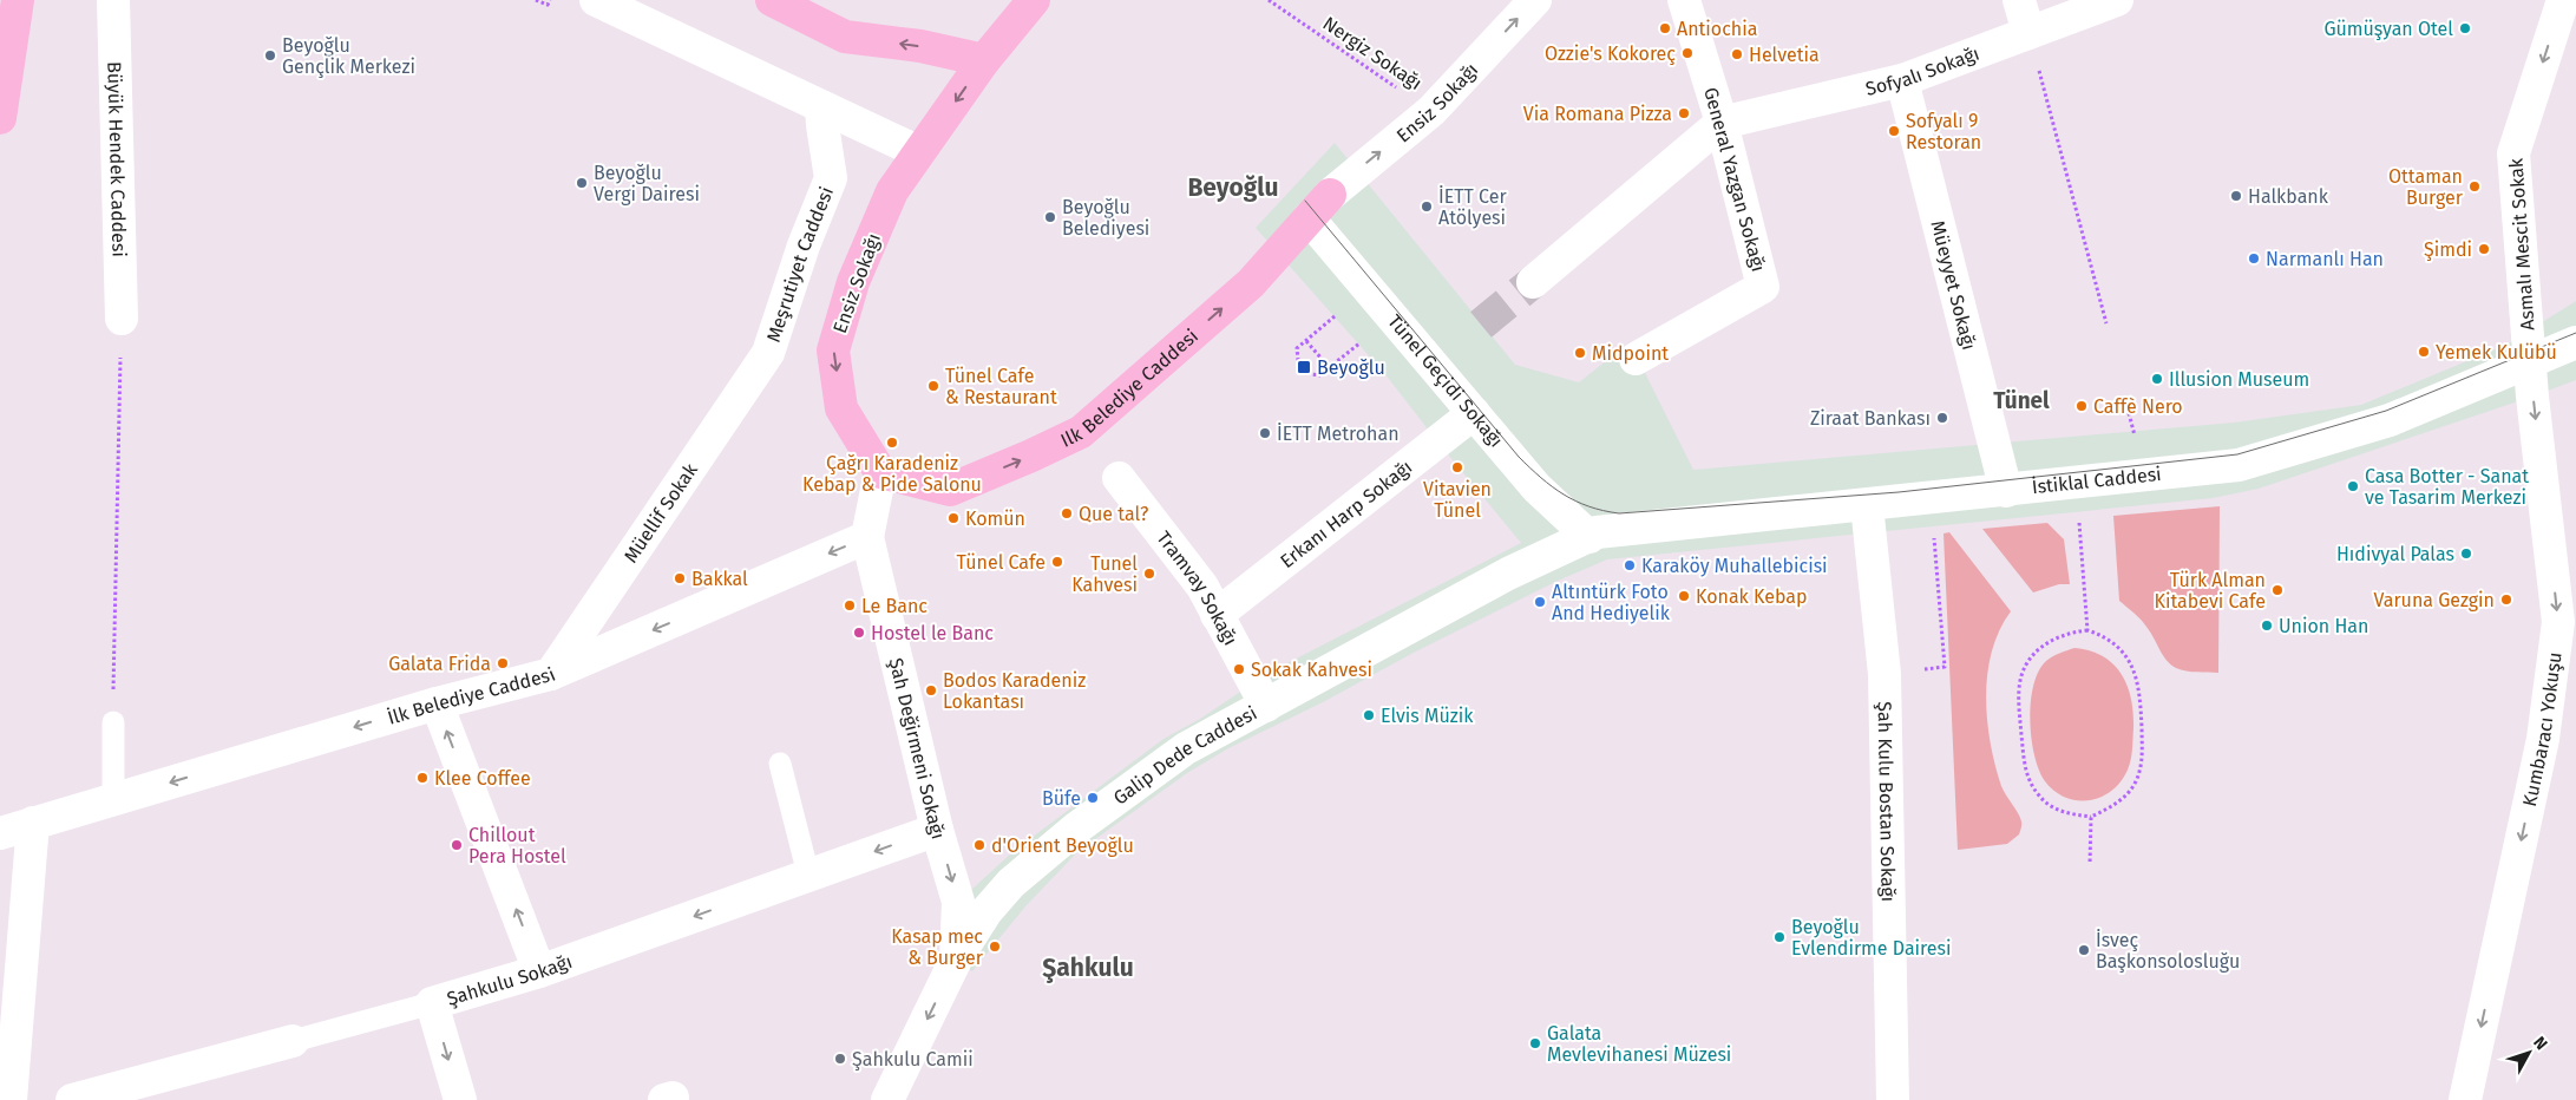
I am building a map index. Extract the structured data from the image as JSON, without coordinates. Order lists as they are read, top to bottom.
{
  "streets": {
    "street": [
      "Sofyalı Sokağı",
      "Ensiz Sokağı",
      "Büyük Hendek Caddesi",
      "General Yazgan Sokağı",
      "Asmalı Mescit Sokak",
      "Meşrutiyet Caddesi",
      "Müeyyet Sokağı",
      "Tünel Geçidi Sokağı",
      "Ilk Belediye Caddesi",
      "İstiklal Caddesi",
      "Müellif Sokak",
      "Erkanı Harp Sokağı",
      "Tramvay Sokağı",
      "İlk Belediye Caddesi",
      "Kumbaracı Yokuşu",
      "Şah Değirmeni Sokağı",
      "Galip Dede Caddesi",
      "Şah Kulu Bostan Sokağı",
      "Şahkulu Sokağı"
    ],
    "path": ["Nergiz Sokağı"]
  },
  "crossings": [
    ["Nergiz Sokağı", "Ensiz Sokağı"],
    ["Sofyalı Sokağı", "General Yazgan Sokağı"],
    ["Sofyalı Sokağı", "Müeyyet Sokağı"],
    ["Ensiz Sokağı", "Ilk Belediye Caddesi"],
    ["Asmalı Mescit Sokak", "İstiklal Caddesi"],
    ["Asmalı Mescit Sokak", "Kumbaracı Yokuşu"],
    ["Meşrutiyet Caddesi", "Müellif Sokak"],
    ["Müeyyet Sokağı", "İstiklal Caddesi"],
    ["Tünel Geçidi Sokağı", "Ilk Belediye Caddesi"],
    ["Tünel Geçidi Sokağı", "İstiklal Caddesi"],
    ["Tünel Geçidi Sokağı", "Erkanı Harp Sokağı"],
    ["Tünel Geçidi Sokağı", "Galip Dede Caddesi"],
    ["İstiklal Caddesi", "Kumbaracı Yokuşu"],
    ["İstiklal Caddesi", "Galip Dede Caddesi"],
    ["İstiklal Caddesi", "Şah Kulu Bostan Sokağı"],
    ["Müellif Sokak", "İlk Belediye Caddesi"],
    ["Erkanı Harp Sokağı", "Tramvay Sokağı"],
    ["Tramvay Sokağı", "Galip Dede Caddesi"],
    ["İlk Belediye Caddesi", "Şah Değirmeni Sokağı"],
    ["Şah Değirmeni Sokağı", "Galip Dede Caddesi"],
    ["Şah Değirmeni Sokağı", "Şahkulu Sokağı"]
  ],
  "one_way": [
    "Asmalı Mescit Sokak",
    "Ilk Belediye Caddesi",
    "İlk Belediye Caddesi",
    "Kumbaracı Yokuşu",
    "Şahkulu Sokağı"
  ],
  "districts": ["Beyoğlu", "Tünel", "Şahkulu"],
  "places": {
    "other": [
      "Antiochia",
      "Gümüşyan Otel",
      "Ozzie's Kokoreç",
      "Helvetia",
      "Beyoğlu Gençlik Merkezi",
      "Via Romana Pizza",
      "Sofyalı 9 Restoran",
      "Beyoğlu Vergi Dairesi",
      "Ottaman Burger",
      "Halkbank",
      "İETT Cer Atölyesi",
      "Beyoğlu Belediyesi",
      "Şimdi",
      "Narmanlı Han",
      "Yemek Kulübü",
      "Midpoint",
      "Illusion Museum",
      "Tünel Cafe & Restaurant",
      "Caffè Nero",
      "Ziraat Bankası",
      "İETT Metrohan",
      "Çağrı Karadeniz Kebap & Pide Salonu",
      "Vitavien Tünel",
      "Casa Botter - Sanat ve Tasarim Merkezi",
      "Que tal?",
      "Komün",
      "Hıdivyal Palas",
      "Tünel Cafe",
      "Karaköy Muhallebicisi",
      "Tunel Kahvesi",
      "Bakkal",
      "Türk Alman Kitabevi Cafe",
      "Konak Kebap",
      "Varuna Gezgin",
      "Altıntürk Foto And Hediyelik",
      "Le Banc",
      "Union Han",
      "Hostel le Banc",
      "Galata Frida",
      "Sokak Kahvesi",
      "Bodos Karadeniz Lokantası",
      "Elvis Müzik",
      "Klee Coffee",
      "Büfe",
      "Chillout Pera Hostel",
      "d'Orient Beyoğlu",
      "Beyoğlu Evlendirme Dairesi",
      "Kasap mec & Burger",
      "İsveç Başkonsolosluğu",
      "Galata Mevlevihanesi Müzesi",
      "Şahkulu Camii"
    ],
    "transit": ["Beyoğlu"]
  },
  "north": "top right"
}
